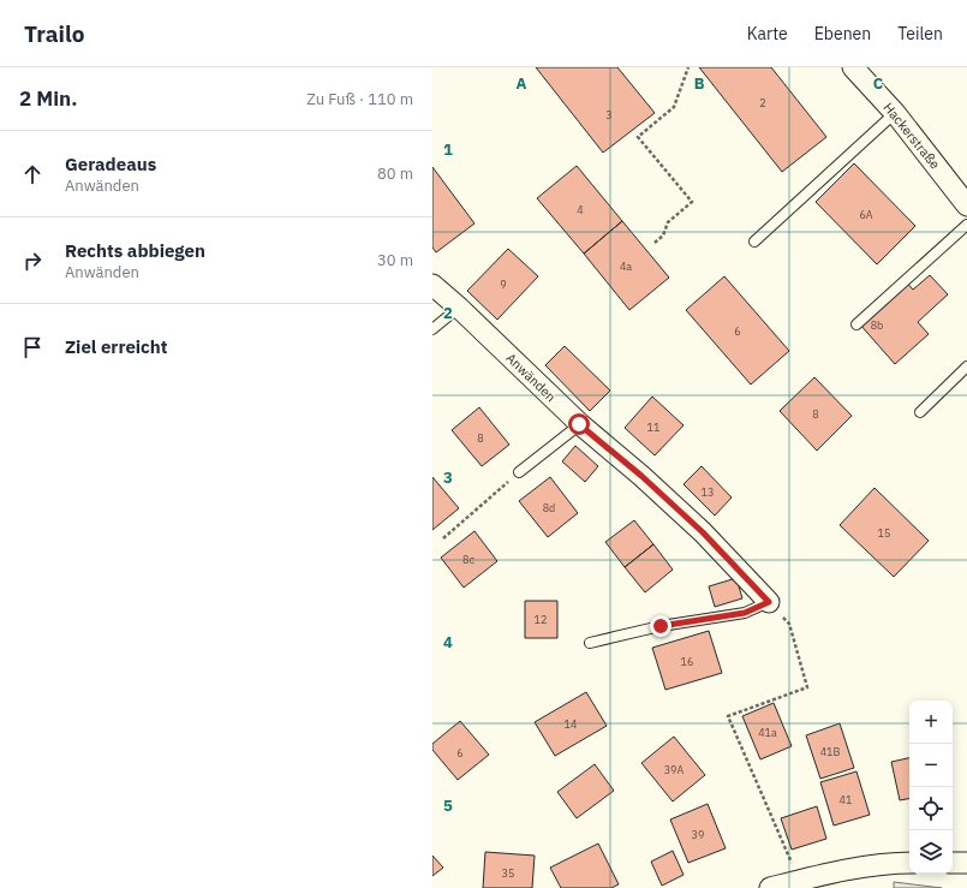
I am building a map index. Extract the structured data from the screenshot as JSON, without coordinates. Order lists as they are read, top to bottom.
{
  "streets": {
    "street": ["Hackerstraße", "Anwänden"]
  },
  "house_numbers": [
    "2",
    "3",
    "4",
    "6A",
    "4a",
    "9",
    "8b",
    "6",
    "8",
    "11",
    "8",
    "13",
    "8d",
    "15",
    "8c",
    "12",
    "16",
    "14",
    "41a",
    "41B",
    "6",
    "39A",
    "41",
    "39",
    "35"
  ],
  "page": {
    "header": "Trailo",
    "nav": ["Karte", "Ebenen", "Teilen"],
    "heading": ["2 Min.", "Zu Fuß · 110 m"],
    "list": [
      ["Geradeaus", "Anwänden", "80 m"],
      ["Rechts abbiegen", "Anwänden", "30 m"],
      "Ziel erreicht"
    ],
    "map_buttons": ["+", "−"]
  },
  "grid": {
    "columns": ["A", "B", "C"],
    "rows": [
      "1",
      "2",
      "3",
      "4",
      "5"
    ]
  }
}
